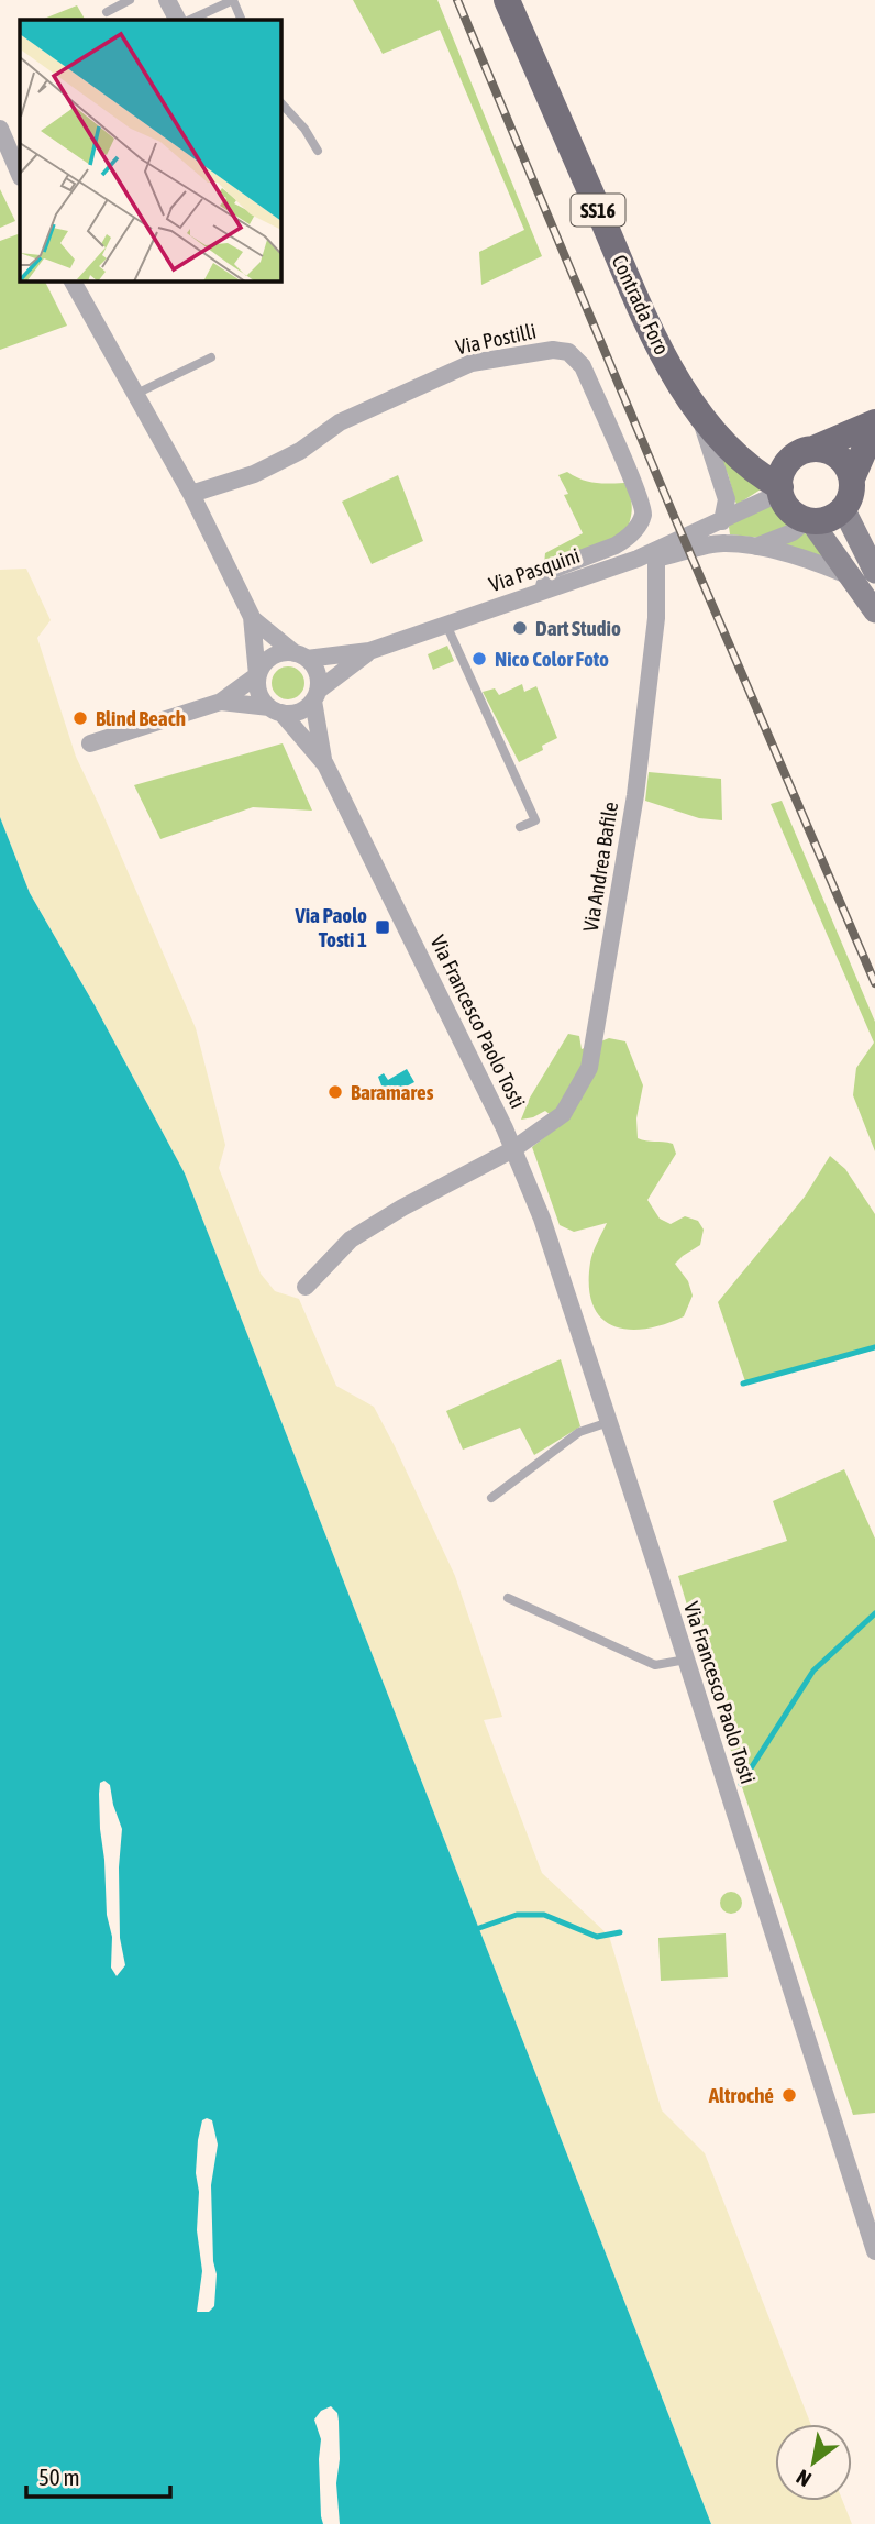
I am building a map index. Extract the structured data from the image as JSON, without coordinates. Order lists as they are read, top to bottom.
{
  "streets": {
    "main road": ["SS16", "Contrada Foro"],
    "street": [
      "Via Postilli",
      "Via Pasquini",
      "Via Andrea Bafile",
      "Via Francesco Paolo Tosti"
    ]
  },
  "crossings": [
    ["SS16", "Contrada Foro"],
    ["Via Postilli", "Via Pasquini"],
    ["Via Pasquini", "Via Andrea Bafile"],
    ["Via Andrea Bafile", "Via Francesco Paolo Tosti"]
  ],
  "places": {
    "other": [
      "Dart Studio",
      "Nico Color Foto",
      "Blind Beach",
      "Baramares",
      "Altroché"
    ],
    "transit": ["Via Paolo Tosti 1"]
  },
  "scale_bar": "50 m",
  "north": "bottom left"
}
